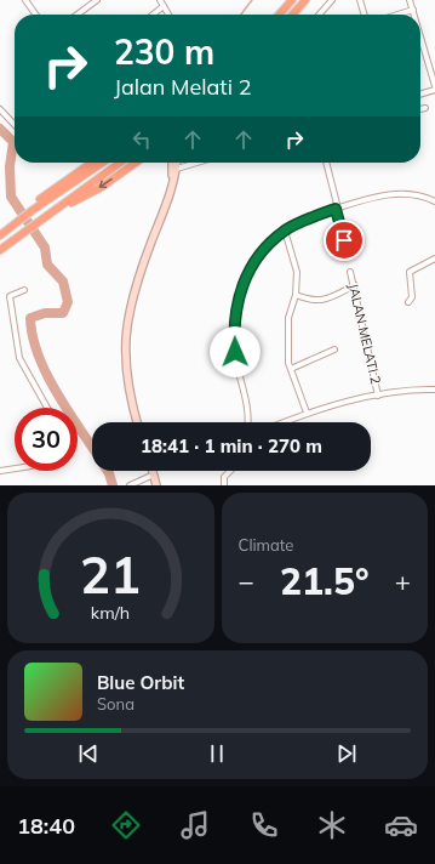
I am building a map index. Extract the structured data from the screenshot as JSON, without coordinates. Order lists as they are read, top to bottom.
{
  "streets": {
    "street": ["JALAN MELATI 2"]
  },
  "page": {
    "turn": ["230 m", "Jalan Melati 2"],
    "limit": "30",
    "trip": "18:41 · 1 min · 270 m",
    "tile": "Climate",
    "heat": ["−", "21.5°", "+"],
    "song": ["Blue Orbit", "Sona"],
    "tabs": "18:40",
    "gauge": ["21", "km/h"]
  }
}
